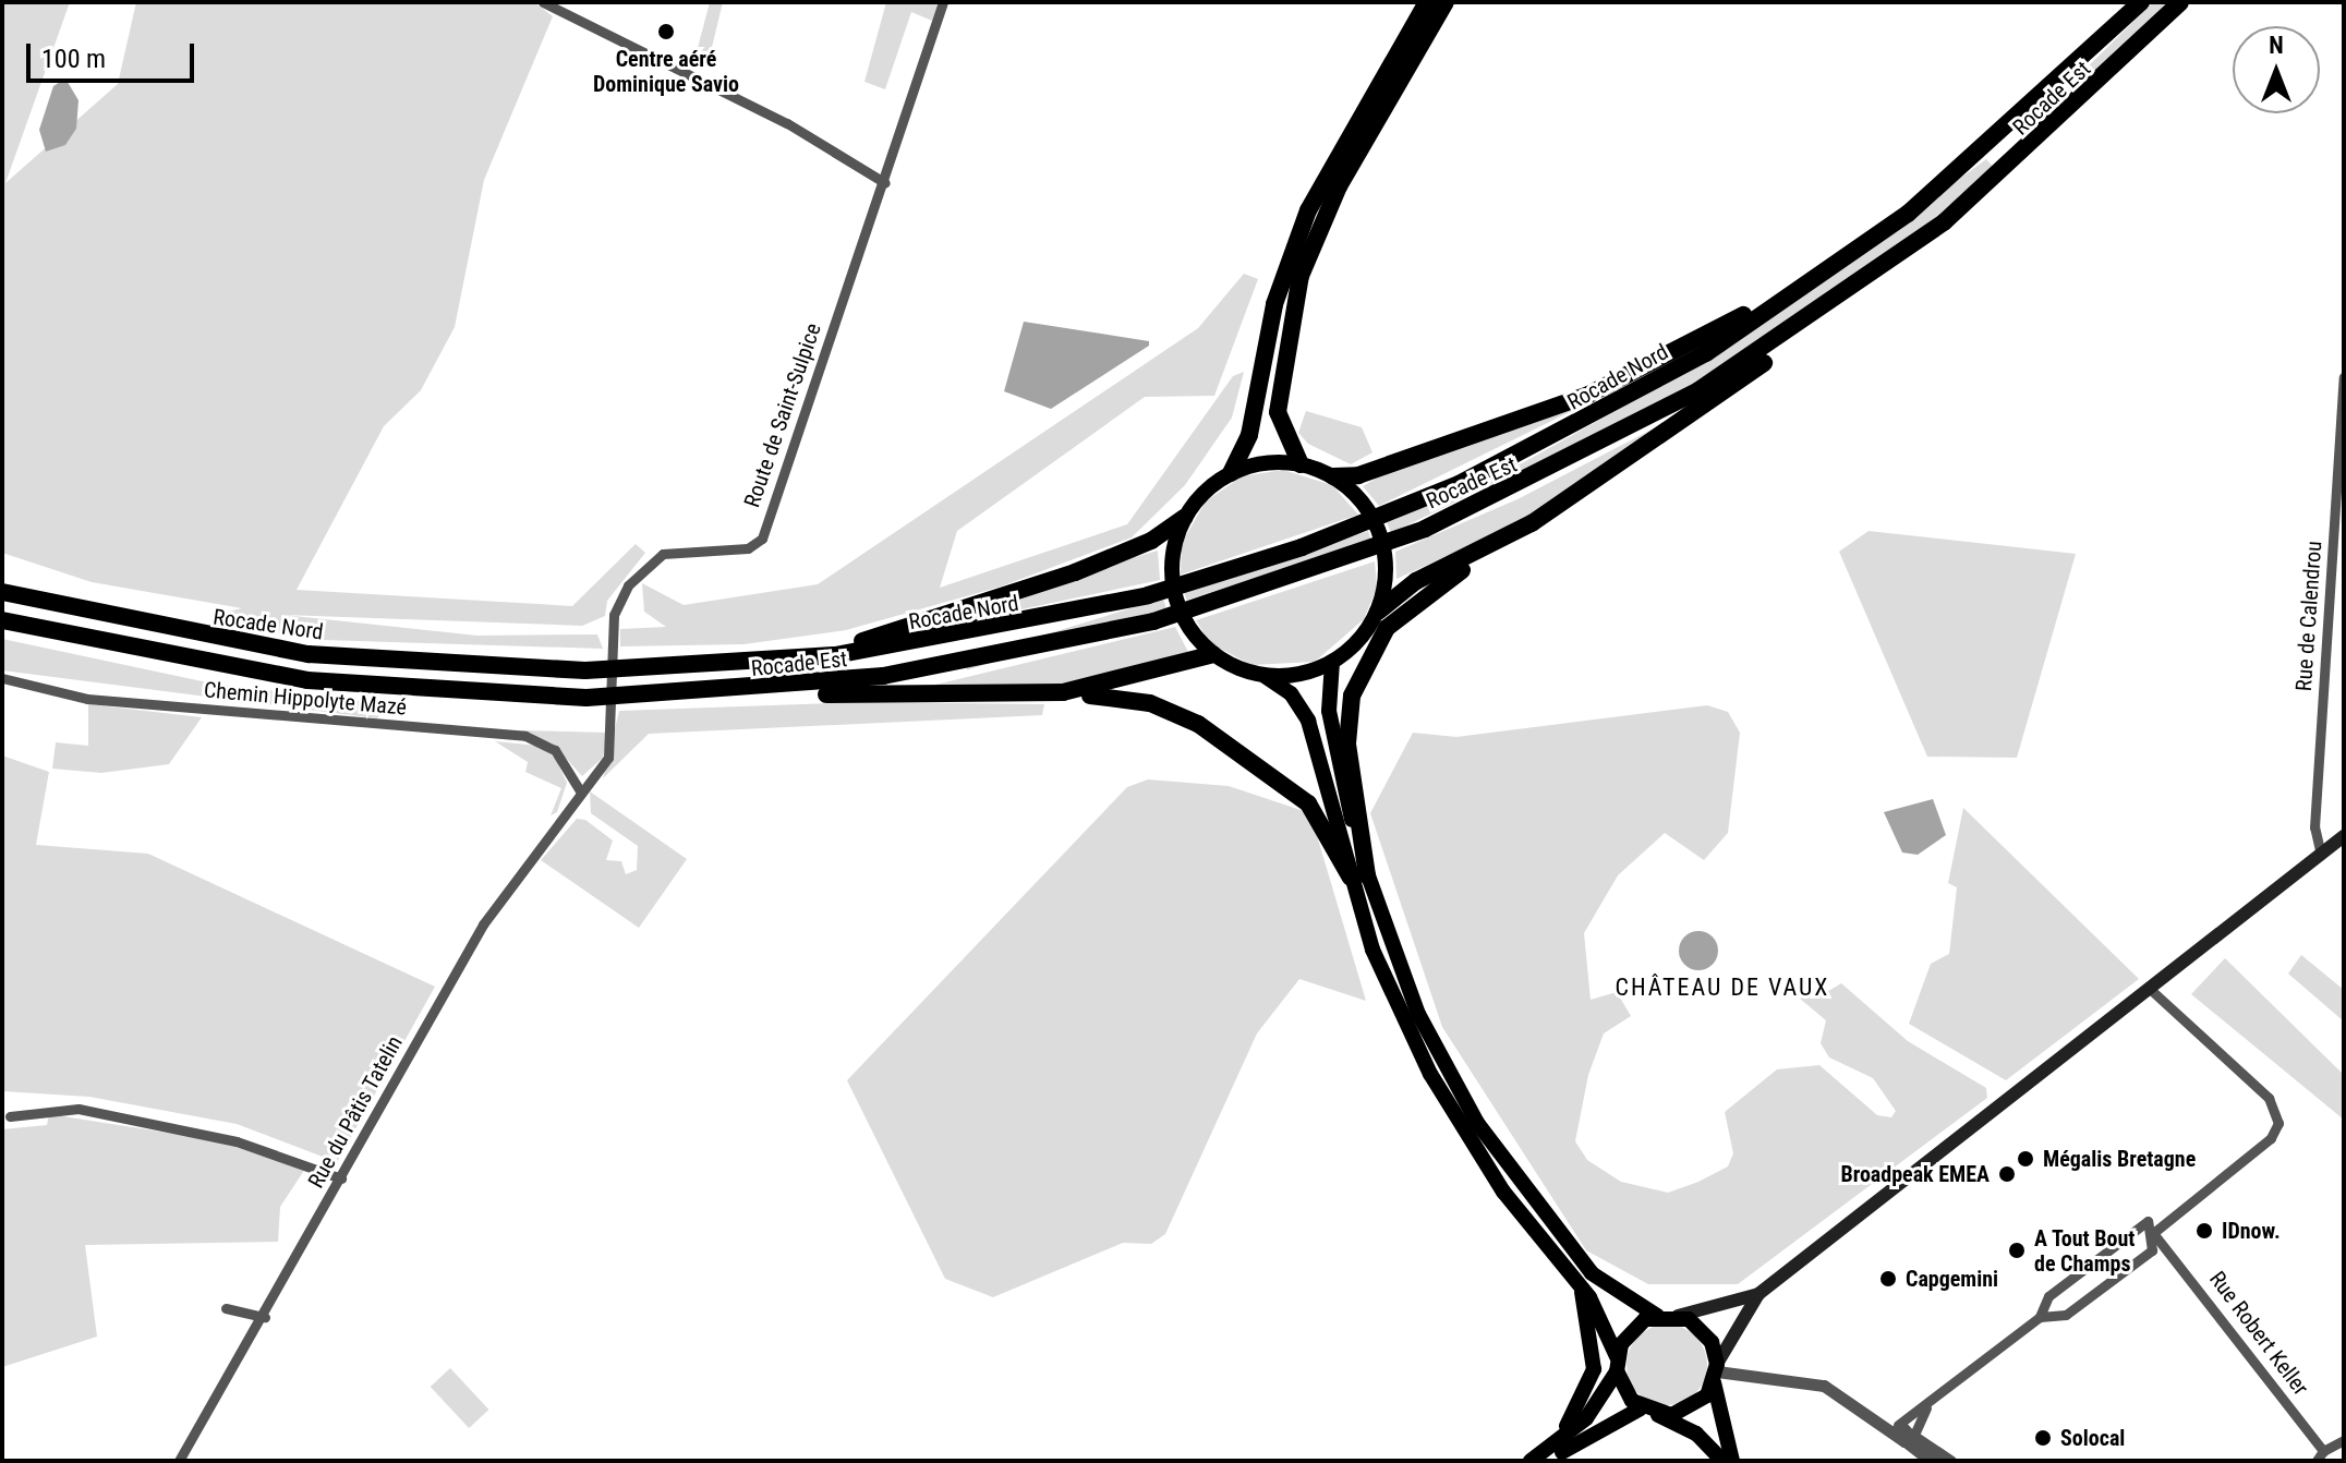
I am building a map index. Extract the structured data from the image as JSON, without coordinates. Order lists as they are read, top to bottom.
{
  "streets": {
    "highway": ["Rocade Est", "Rocade Nord"],
    "street": [
      "Route de Saint-Sulpice",
      "Rue de Calendrou",
      "Chemin Hippolyte Mazé",
      "Rue du Pâtis Tatelin",
      "Rue Robert Keller"
    ]
  },
  "crossings": [
    ["Rocade Est", "Rocade Nord"],
    ["Route de Saint-Sulpice", "Chemin Hippolyte Mazé"],
    ["Route de Saint-Sulpice", "Rue du Pâtis Tatelin"],
    ["Chemin Hippolyte Mazé", "Rue du Pâtis Tatelin"]
  ],
  "districts": ["CHÂTEAU DE VAUX"],
  "places": [
    "Centre aéré Dominique Savio",
    "Mégalis Bretagne",
    "Broadpeak EMEA",
    "IDnow.",
    "A Tout Bout de Champs",
    "Capgemini",
    "Solocal"
  ],
  "scale_bar": "100 m",
  "north": "top"
}
